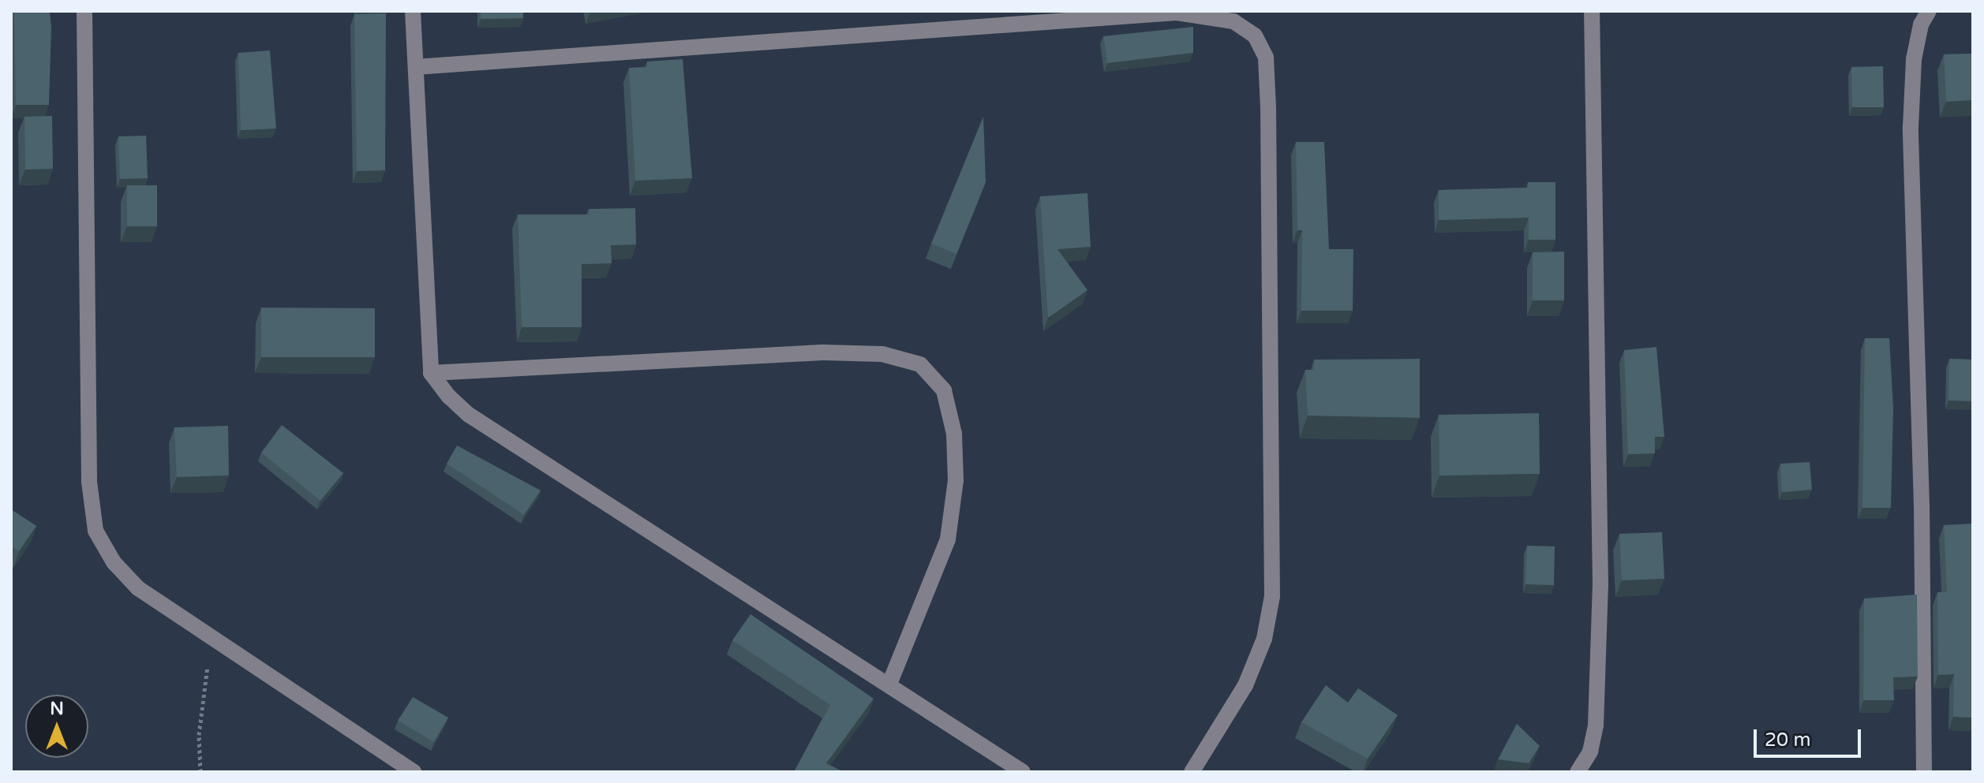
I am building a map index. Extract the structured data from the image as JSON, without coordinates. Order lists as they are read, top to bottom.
{
  "scale_bar": "20 m",
  "north": "top"
}
